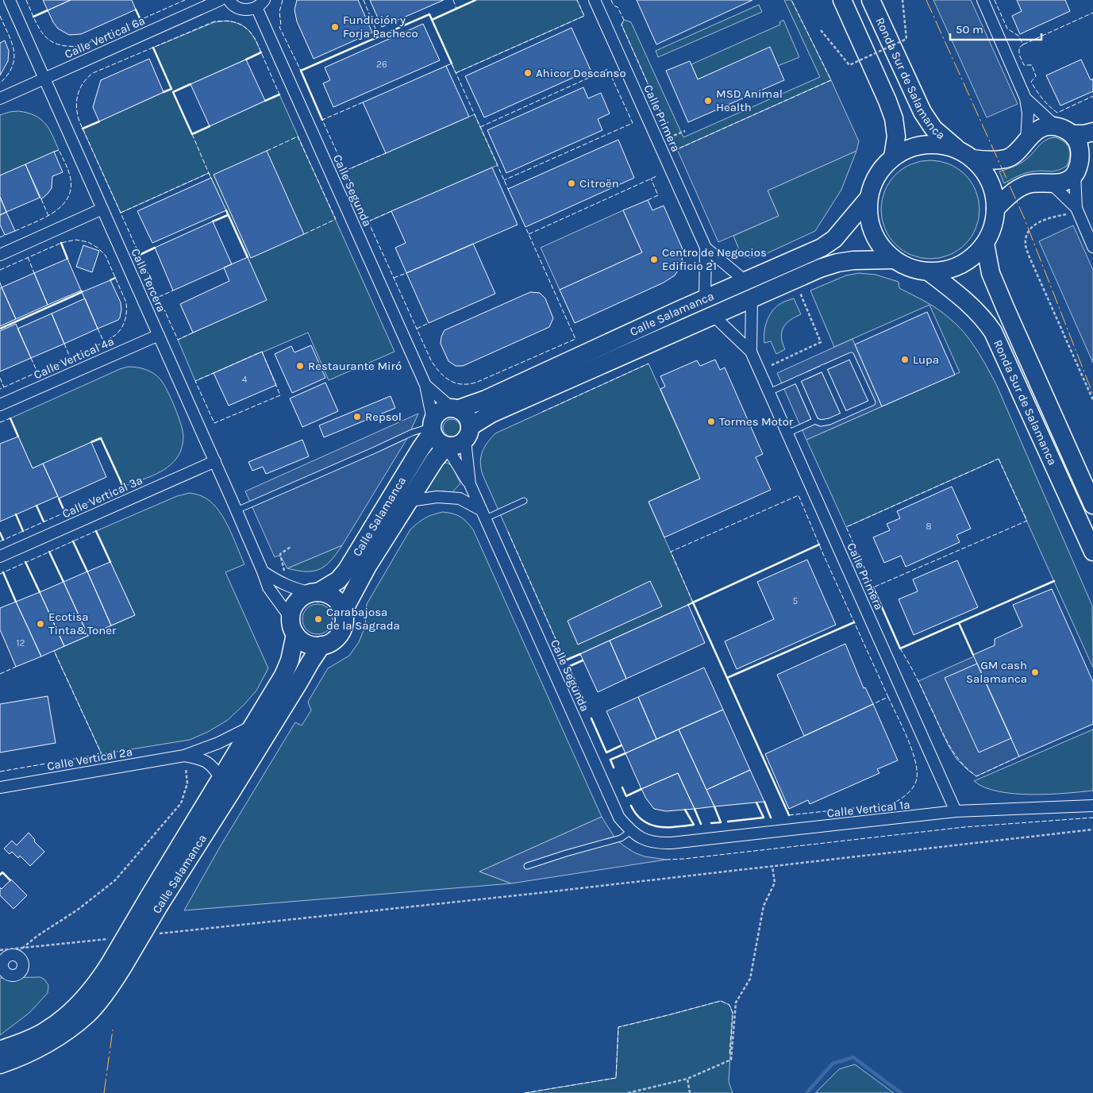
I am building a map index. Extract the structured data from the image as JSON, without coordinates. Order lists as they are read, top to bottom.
{
  "streets": {
    "main road": ["Ronda Sur de Salamanca", "Calle Salamanca"],
    "street": [
      "Calle Vertical 6ª",
      "Calle Primera",
      "Calle Segunda",
      "Calle Tercera",
      "Calle Vertical 4ª",
      "Calle Vertical 3ª",
      "Calle Vertical 2ª",
      "Calle Vertical 1ª"
    ]
  },
  "crossings": [
    ["Calle Vertical 6ª", "Calle Tercera"],
    ["Ronda Sur de Salamanca", "Calle Salamanca"],
    ["Calle Primera", "Calle Salamanca"],
    ["Calle Primera", "Calle Vertical 1ª"],
    ["Calle Segunda", "Calle Salamanca"],
    ["Calle Segunda", "Calle Vertical 1ª"],
    ["Calle Tercera", "Calle Salamanca"],
    ["Calle Tercera", "Calle Vertical 4ª"],
    ["Calle Tercera", "Calle Vertical 3ª"],
    ["Calle Salamanca", "Calle Vertical 2ª"]
  ],
  "places": [
    "Fundición y Forja Pacheco",
    "Ahicor Descanso",
    "MSD Animal Health",
    "Citroën",
    "Centro de Negocios Edificio 21",
    "Lupa",
    "Restaurante Miró",
    "Repsol",
    "Tormes Motor",
    "Carabajosa de la Sagrada",
    "Ecotisa Tinta&Toner",
    "GM cash Salamanca"
  ],
  "house_numbers": [
    "26",
    "4",
    "8",
    "5",
    "12"
  ],
  "scale_bar": "50 m"
}
